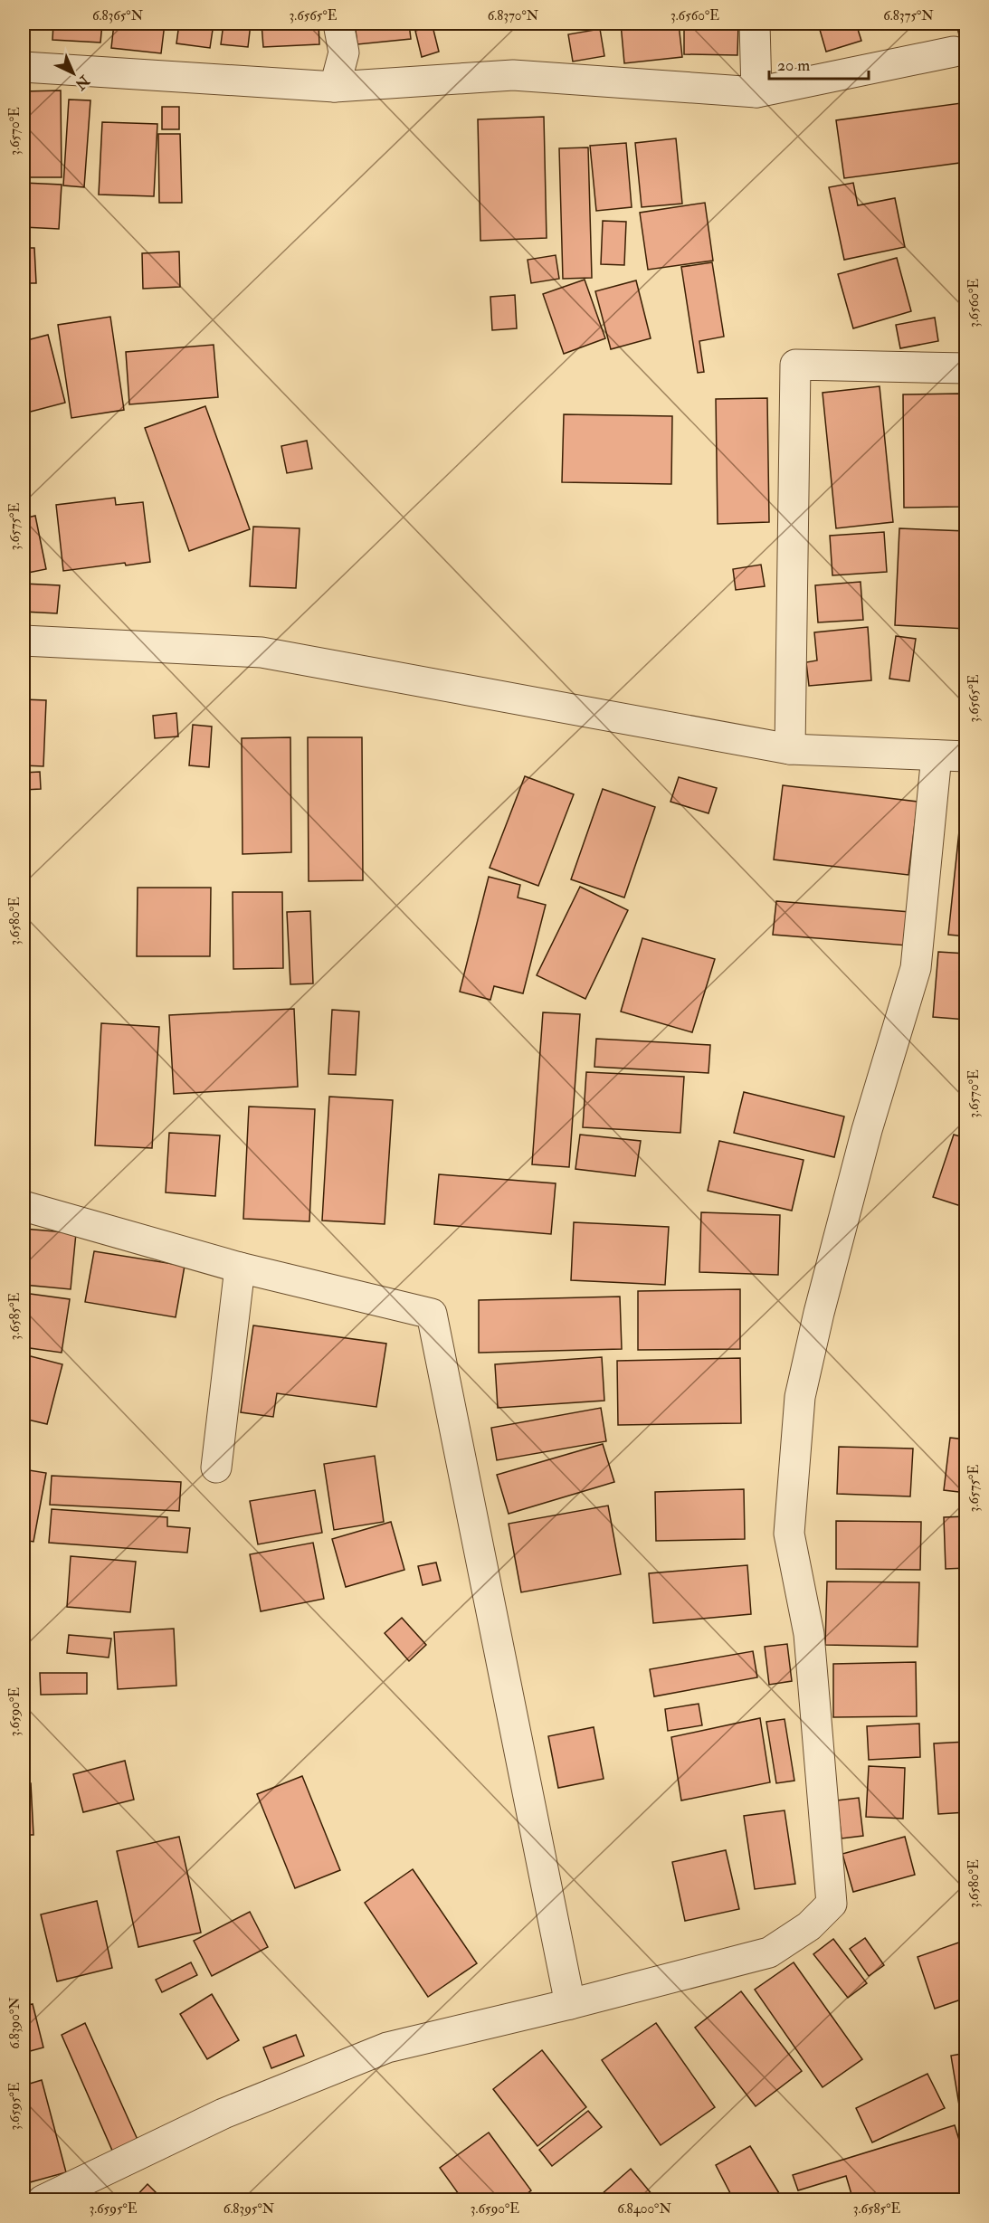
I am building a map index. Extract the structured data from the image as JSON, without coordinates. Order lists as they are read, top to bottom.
{
  "scale_bar": "20 m",
  "north": "bottom right",
  "coordinates": [
    "6.8365°N",
    "3.6565°E",
    "6.8370°N",
    "3.6560°E",
    "6.8375°N",
    "3.6570°E",
    "3.6575°E",
    "3.6580°E",
    "3.6585°E",
    "3.6590°E",
    "6.8390°N",
    "3.6595°E",
    "6.8395°N",
    "6.8400°N"
  ]
}
